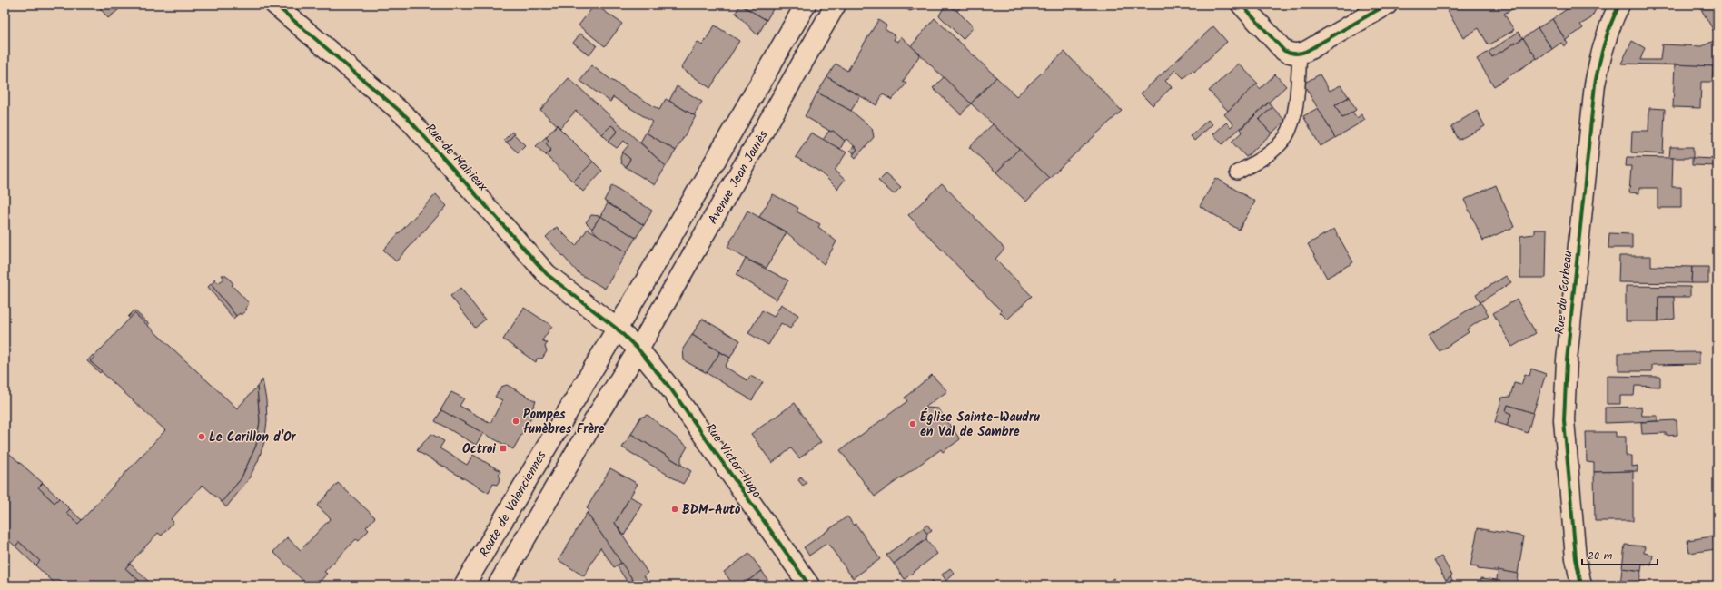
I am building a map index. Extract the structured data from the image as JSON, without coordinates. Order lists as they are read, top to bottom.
{
  "streets": {
    "street": [
      "Rue de Mairieux",
      "Avenue Jean Jaurès",
      "Rue du Corbeau",
      "Rue Victor-Hugo",
      "Route de Valenciennes"
    ]
  },
  "crossings": [
    ["Rue de Mairieux", "Avenue Jean Jaurès"],
    ["Rue de Mairieux", "Rue Victor-Hugo"],
    ["Rue de Mairieux", "Route de Valenciennes"],
    ["Avenue Jean Jaurès", "Rue Victor-Hugo"]
  ],
  "places": {
    "other": [
      "Pompes funèbres Frère",
      "Église Sainte-Waudru en Val de Sambre",
      "Le Carillon d'Or",
      "BDM-Auto"
    ],
    "transit": ["Octroi"]
  },
  "scale_bar": "20 m"
}
